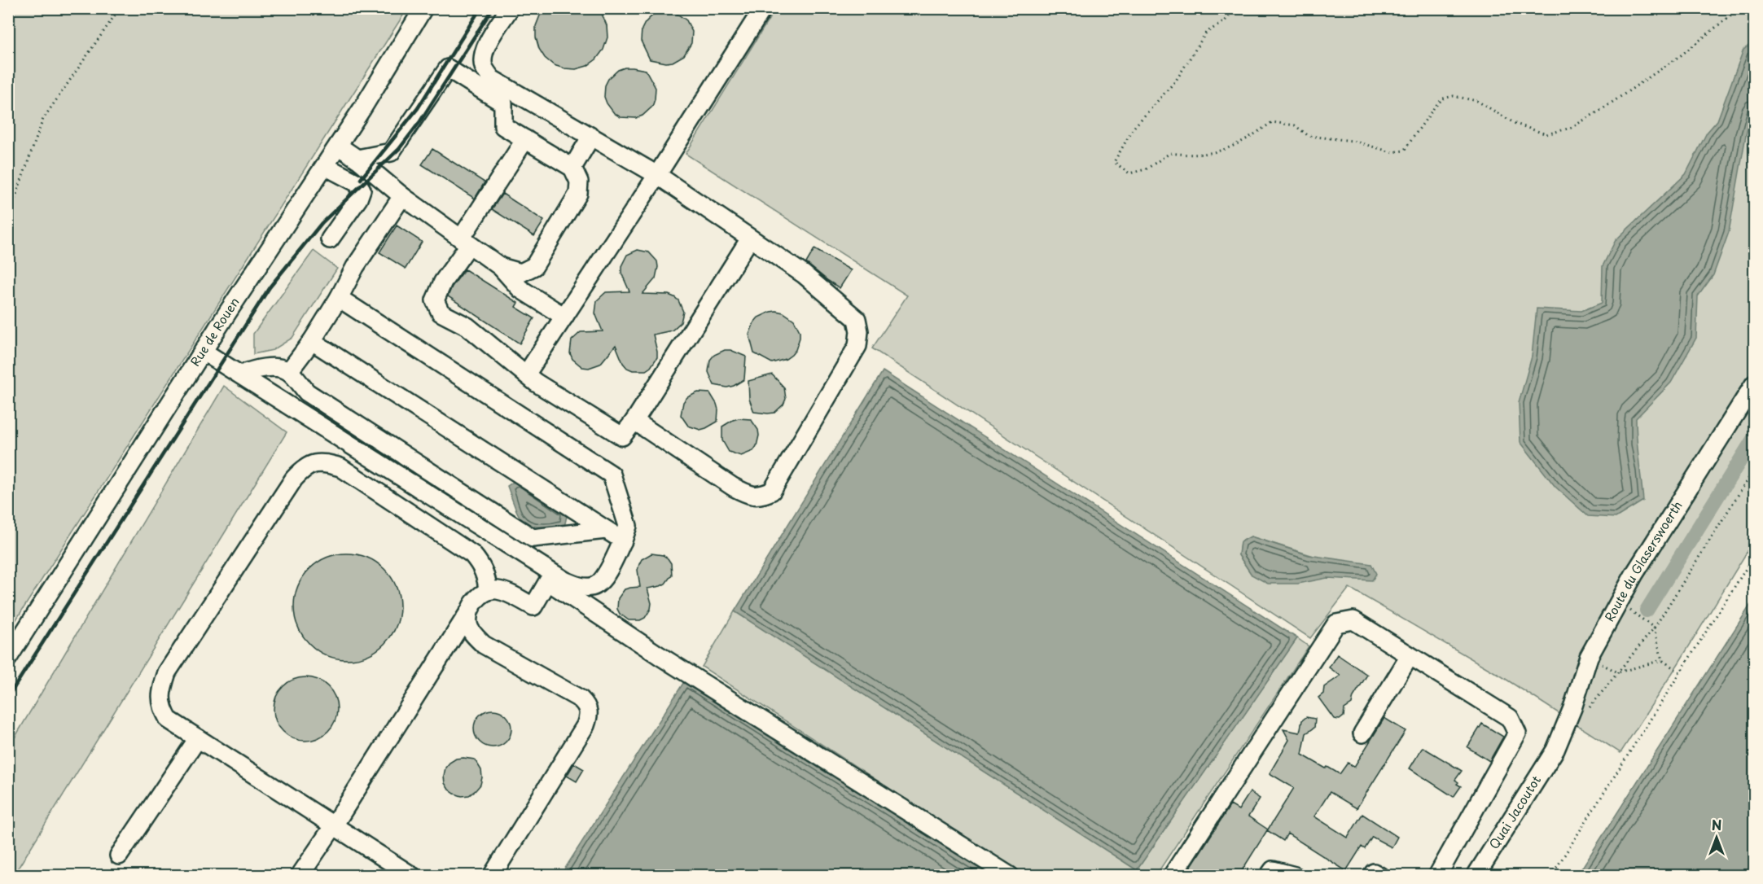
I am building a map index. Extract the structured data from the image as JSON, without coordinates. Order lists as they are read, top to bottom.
{
  "streets": {
    "street": ["Rue de Rouen", "Route du Glaserswoerth", "Quai Jacoutot"]
  },
  "crossings": [
    ["Route du Glaserswoerth", "Quai Jacoutot"]
  ],
  "north": "top"
}
